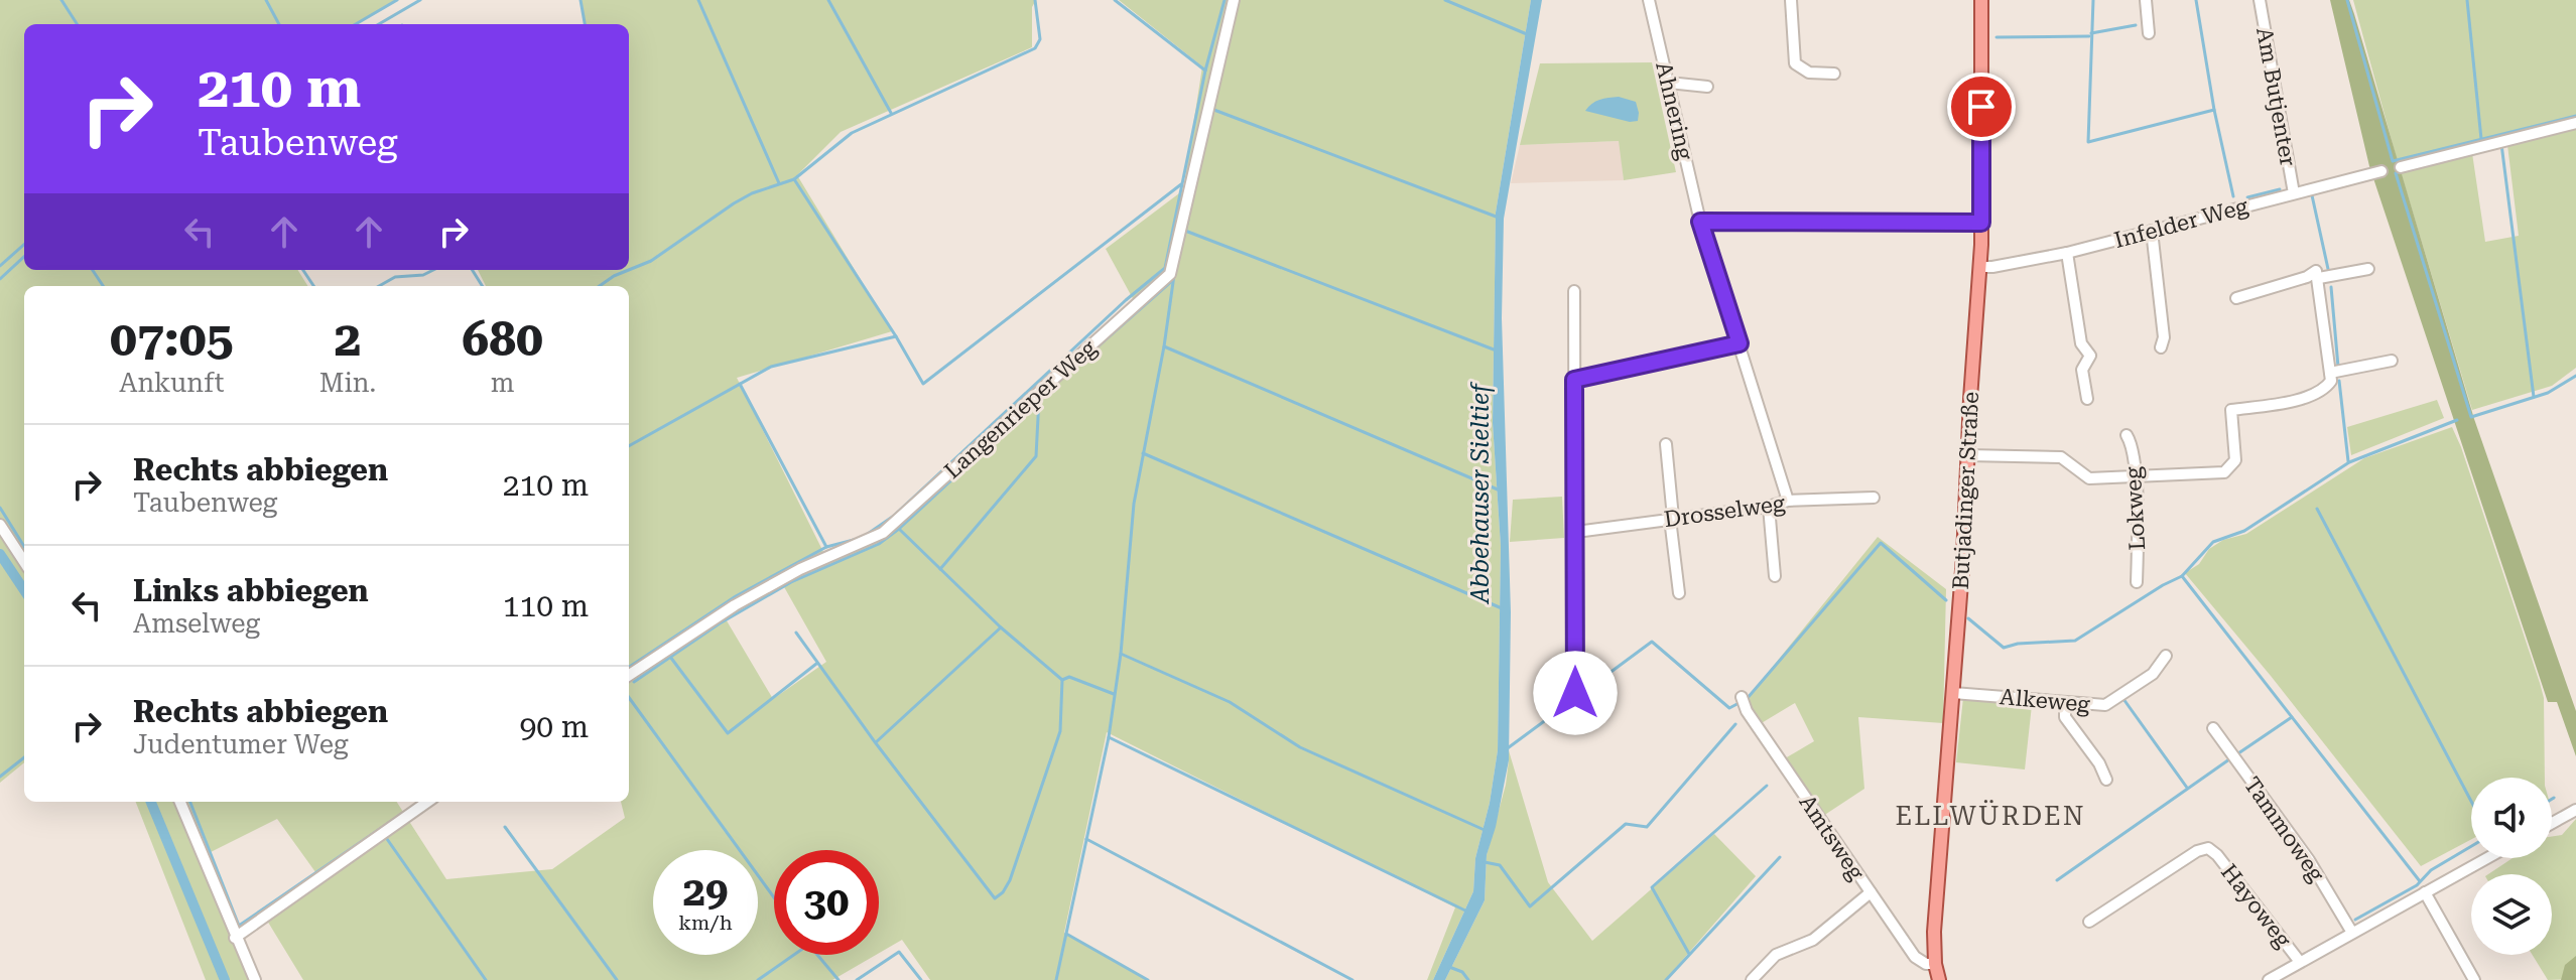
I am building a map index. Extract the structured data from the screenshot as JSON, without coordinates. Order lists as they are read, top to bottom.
{
  "streets": {
    "main road": ["Butjadinger Straße"],
    "street": [
      "Am Butjenter",
      "Ahnering",
      "Infelder Weg",
      "Langenrieper Weg",
      "Lokweg",
      "Drosselweg",
      "Alkeweg",
      "Tammoweg",
      "Amtsweg",
      "Hayoweg"
    ]
  },
  "crossings": [
    ["Am Butjenter", "Infelder Weg"],
    ["Ahnering", "Drosselweg"],
    ["Infelder Weg", "Butjadinger Straße"],
    ["Butjadinger Straße", "Alkeweg"],
    ["Butjadinger Straße", "Amtsweg"]
  ],
  "districts": ["ELLWÜRDEN"],
  "water": ["Abbehauser Sieltief"],
  "page": {
    "turn": ["210 m", "Taubenweg"],
    "eta": [
      "07:05",
      "Ankunft",
      "2",
      "Min.",
      "680",
      "m"
    ],
    "list": [
      {
        "name": "Rechts abbiegen",
        "note": "Taubenweg",
        "value": "210 m"
      },
      {
        "name": "Links abbiegen",
        "note": "Amselweg",
        "value": "110 m"
      },
      {
        "name": "Rechts abbiegen",
        "note": "Judentumer Weg",
        "value": "90 m"
      }
    ],
    "speed": "29 km/h",
    "limit": "30"
  }
}
